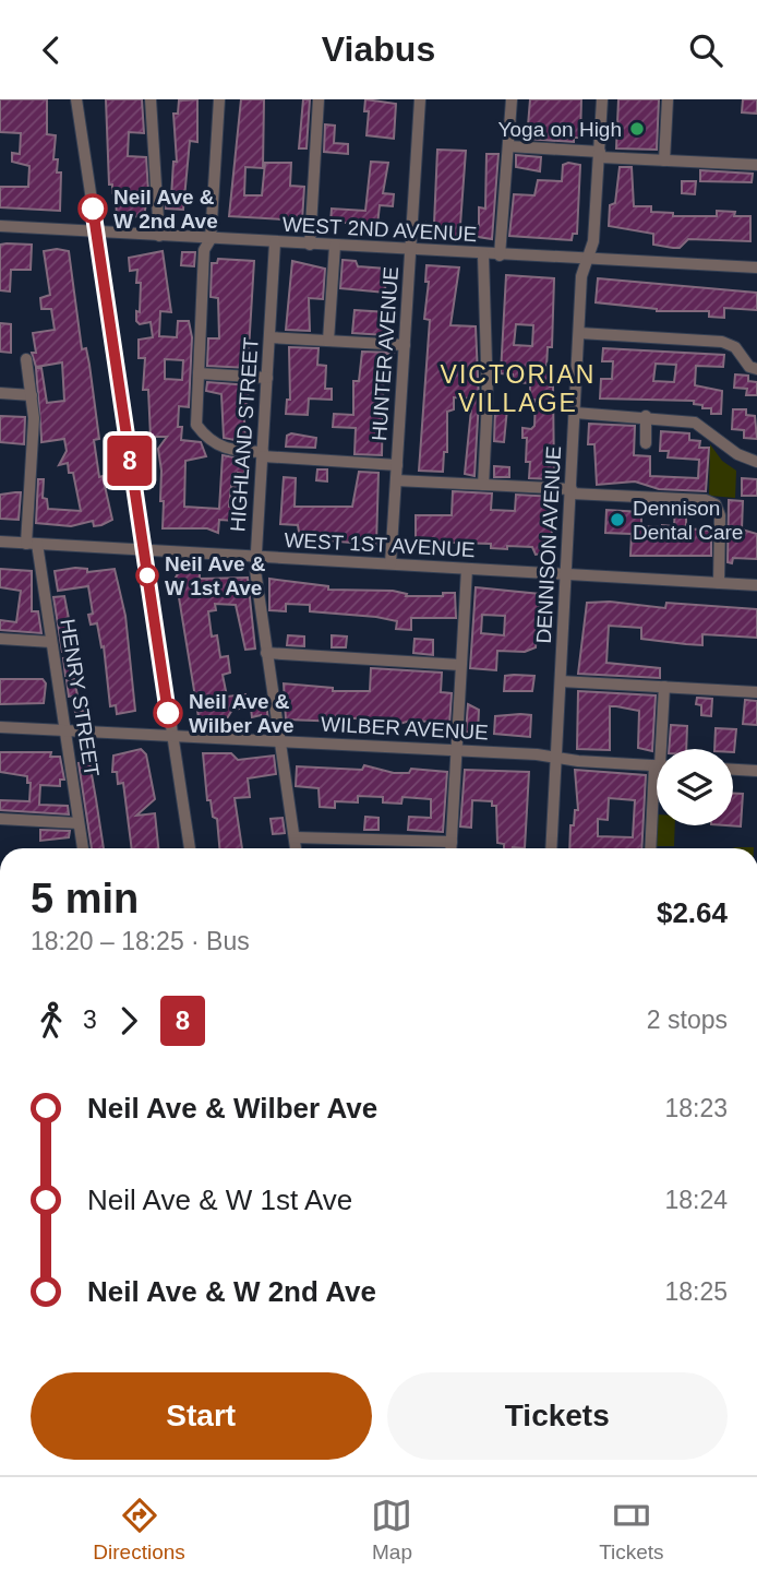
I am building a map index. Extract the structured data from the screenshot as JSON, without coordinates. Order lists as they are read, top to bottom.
{
  "streets": {
    "street": [
      "WEST 2ND AVENUE",
      "HUNTER AVENUE",
      "HIGHLAND STREET",
      "WEST 1ST AVENUE",
      "DENNISON AVENUE",
      "HENRY STREET",
      "WILBER AVENUE"
    ]
  },
  "crossings": [
    ["WEST 2ND AVENUE", "HUNTER AVENUE"],
    ["WEST 2ND AVENUE", "HIGHLAND STREET"],
    ["WEST 2ND AVENUE", "DENNISON AVENUE"],
    ["HUNTER AVENUE", "WEST 1ST AVENUE"],
    ["HIGHLAND STREET", "WEST 1ST AVENUE"],
    ["HIGHLAND STREET", "WILBER AVENUE"],
    ["WEST 1ST AVENUE", "DENNISON AVENUE"],
    ["WEST 1ST AVENUE", "HENRY STREET"],
    ["DENNISON AVENUE", "WILBER AVENUE"],
    ["HENRY STREET", "WILBER AVENUE"]
  ],
  "districts": ["VICTORIAN VILLAGE"],
  "places": [
    "Yoga on High",
    "Neil Ave & W 2nd Ave",
    "Dennison Dental Care",
    "Neil Ave & W 1st Ave",
    "Neil Ave & Wilber Ave"
  ],
  "lines": ["bus line 8"],
  "page": {
    "header": "Viabus",
    "on_map": "8",
    "heading": ["5 min", "18:20 – 18:25 · Bus", "$2.64"],
    "legs": ["3", "8", "2 stops"],
    "list": [
      {
        "name": "Neil Ave & Wilber Ave",
        "value": "18:23"
      },
      {
        "name": "Neil Ave & W 1st Ave",
        "value": "18:24"
      },
      {
        "name": "Neil Ave & W 2nd Ave",
        "value": "18:25"
      }
    ],
    "buttons": ["Start", "Tickets"],
    "tabs": ["Directions", "Map", "Tickets"]
  }
}
